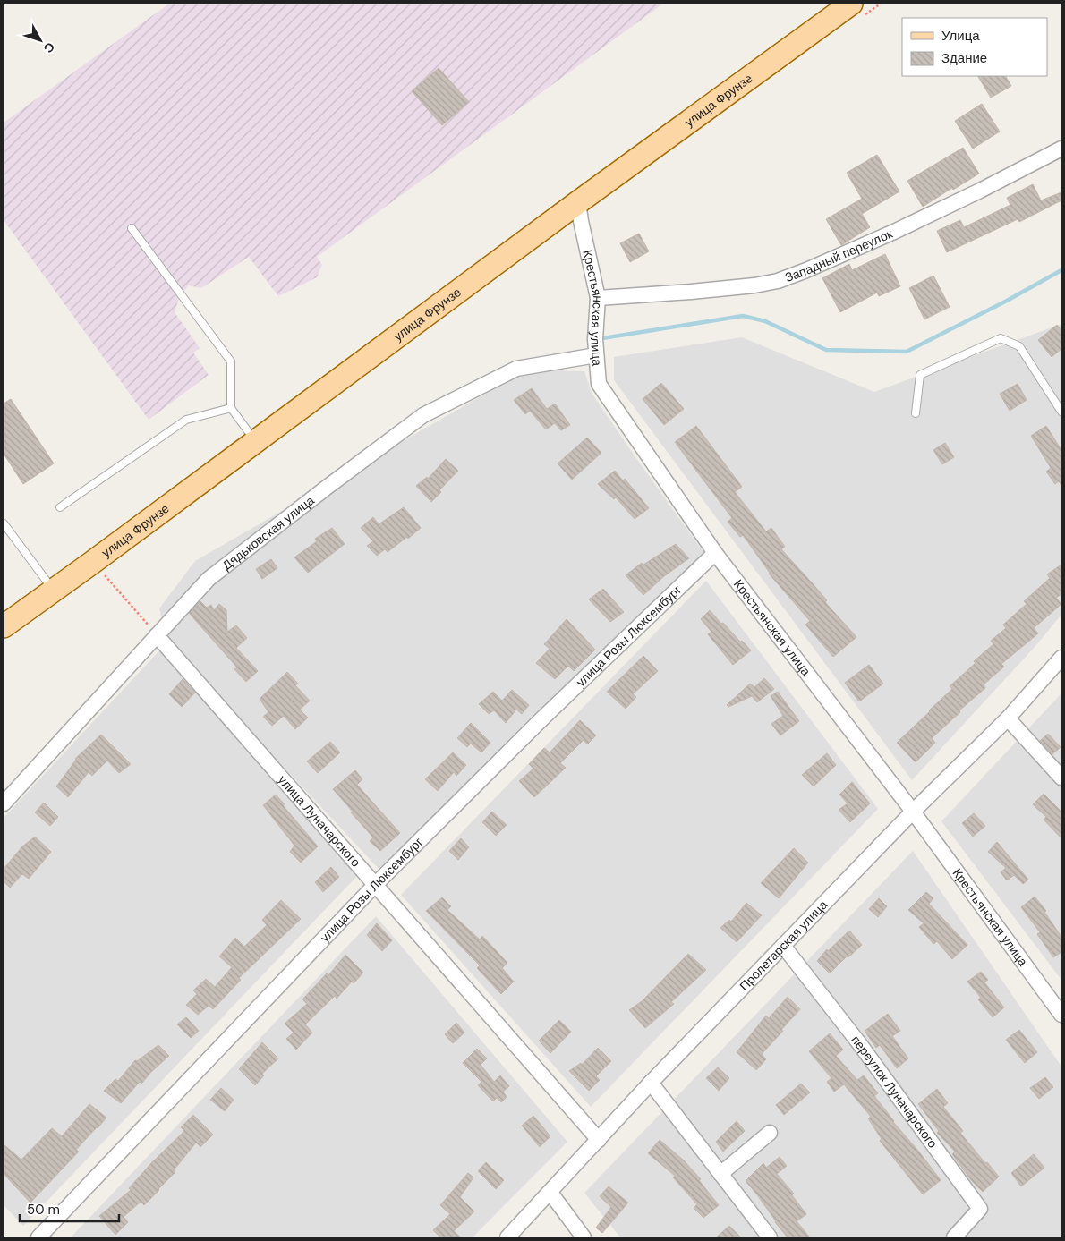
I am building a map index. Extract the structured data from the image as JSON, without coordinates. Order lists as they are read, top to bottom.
{
  "streets": {
    "main road": ["улица Фрунзе"],
    "street": [
      "Западный переулок",
      "Крестьянская улица",
      "Дядьковская улица",
      "улица Розы Люксембург",
      "улица Луначарского",
      "Пролетарская улица",
      "переулок Луначарского"
    ]
  },
  "crossings": [
    ["улица Фрунзе", "Крестьянская улица"],
    ["Западный переулок", "Крестьянская улица"],
    ["Крестьянская улица", "Дядьковская улица"],
    ["Крестьянская улица", "улица Розы Люксембург"],
    ["Крестьянская улица", "Пролетарская улица"],
    ["Дядьковская улица", "улица Луначарского"],
    ["улица Розы Люксембург", "улица Луначарского"],
    ["улица Луначарского", "Пролетарская улица"],
    ["Пролетарская улица", "переулок Луначарского"]
  ],
  "legend": ["Улица", "Здание"],
  "scale_bar": "50 m",
  "north": "bottom right"
}
